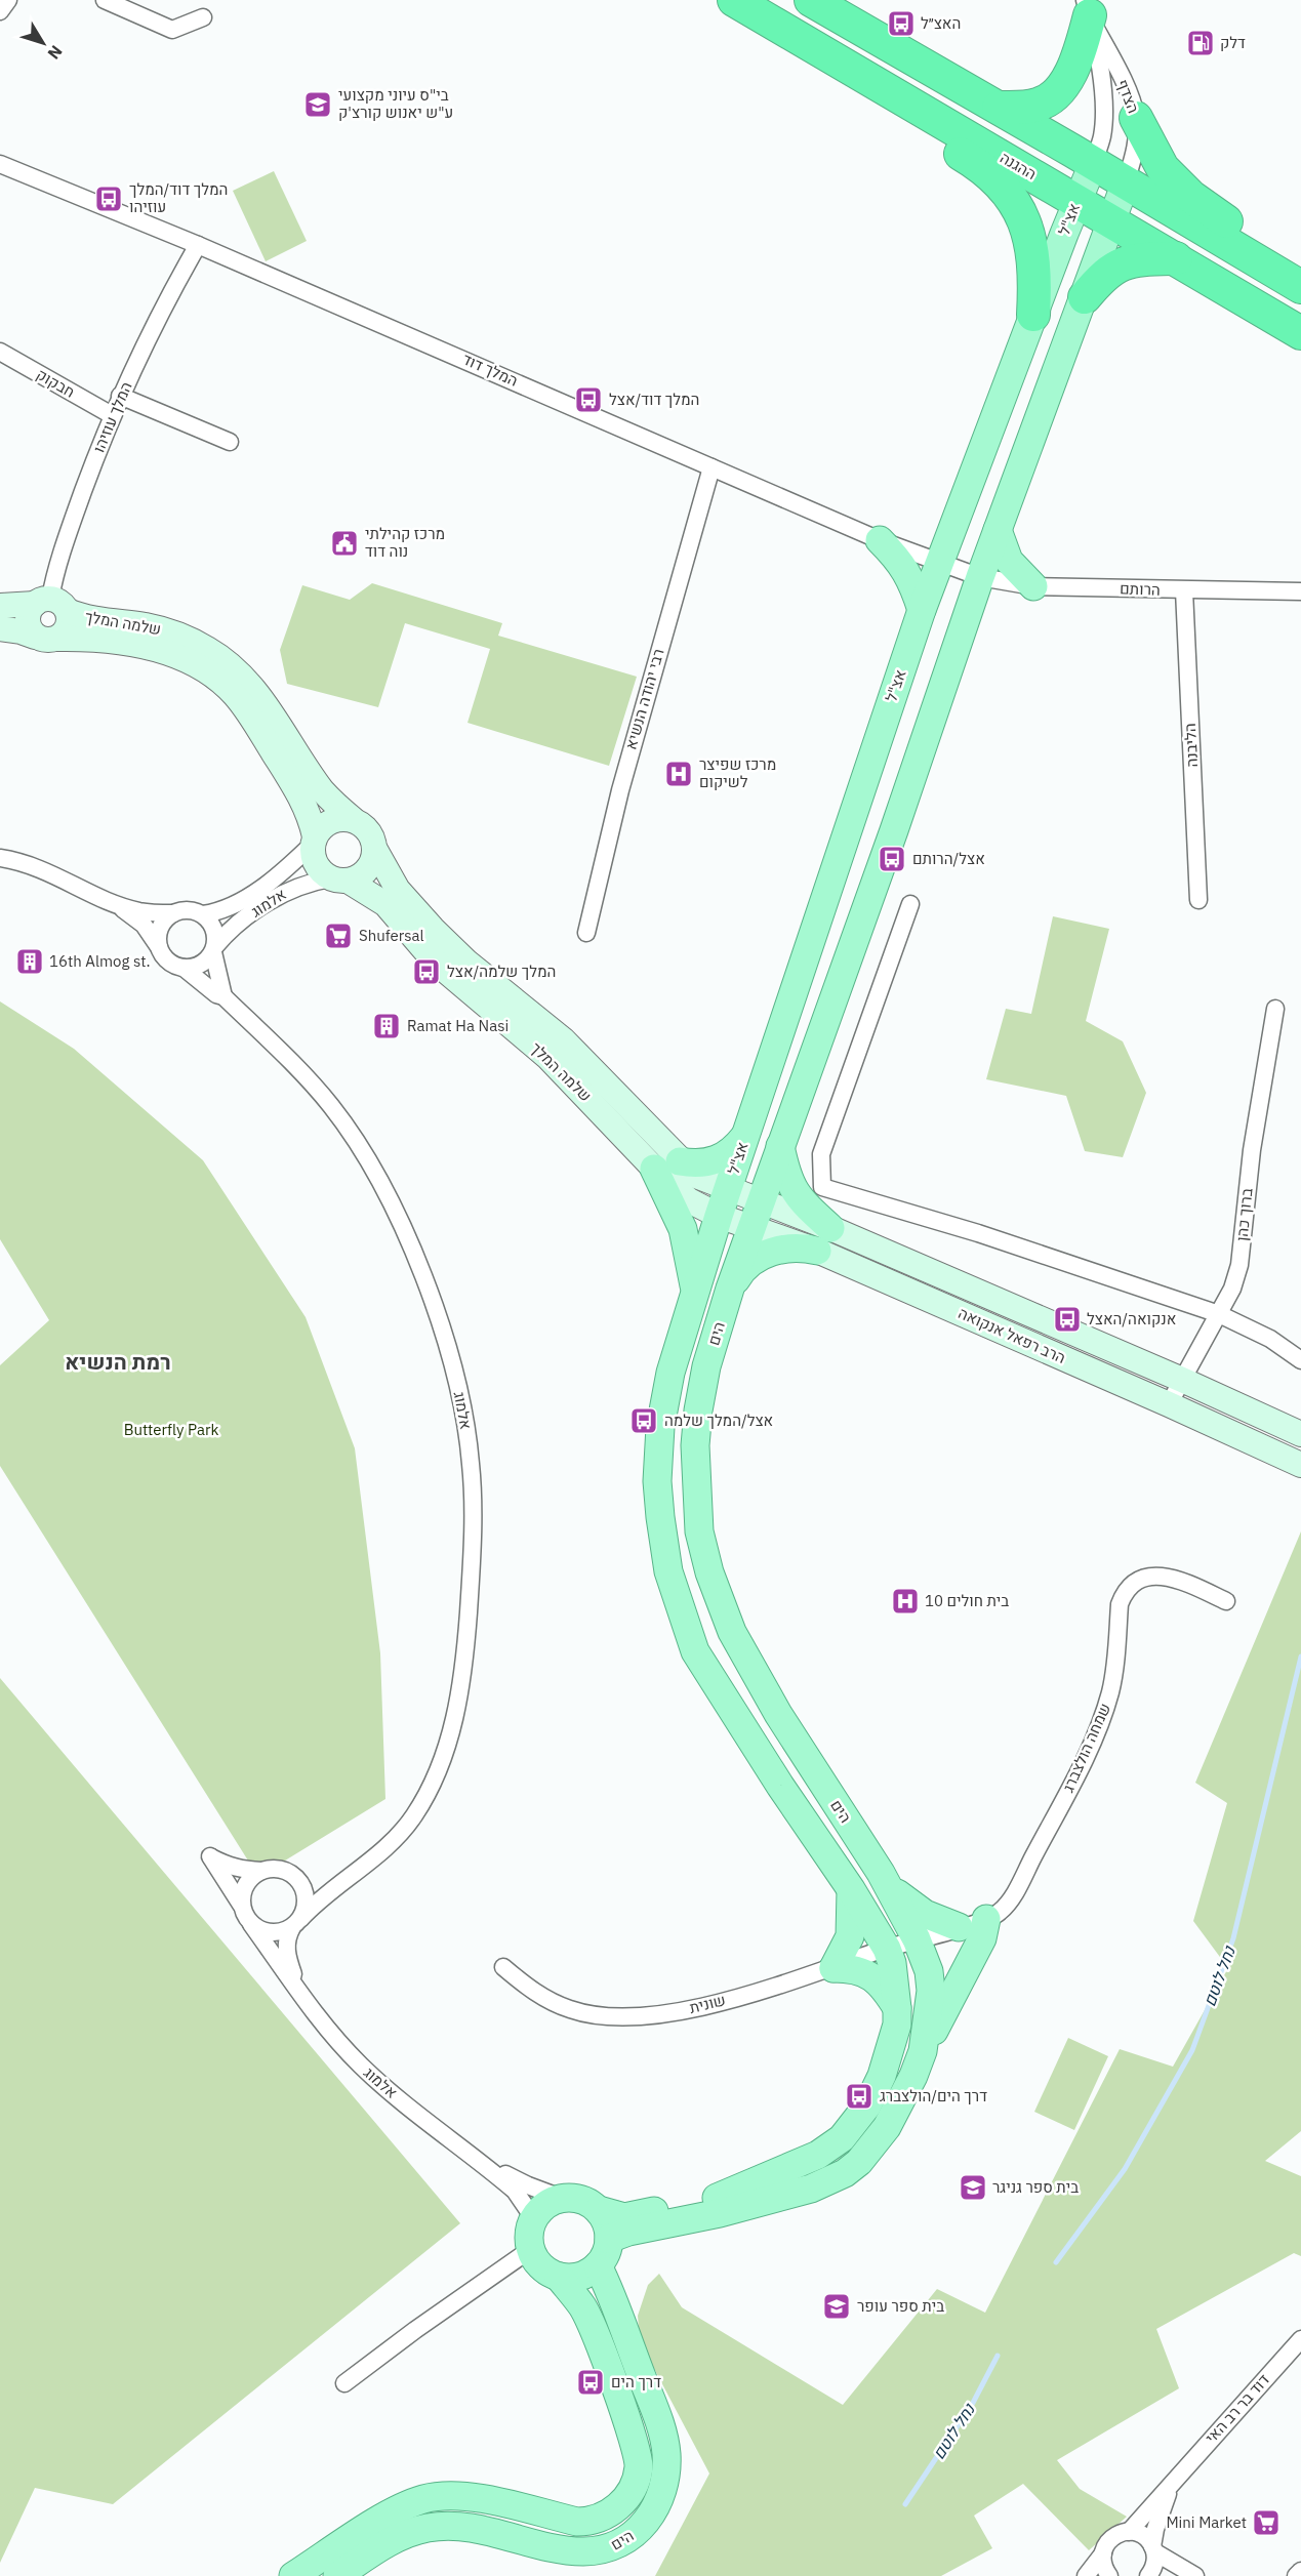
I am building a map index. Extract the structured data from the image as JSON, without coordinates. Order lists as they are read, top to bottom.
{
  "streets": {
    "highway": ["ההגנה"],
    "main road": ["אצ\"ל", "הים"],
    "street": [
      "הצדף",
      "המלך דוד",
      "חבקוק",
      "המלך עוזיהו",
      "הרותם",
      "שלמה המלך",
      "רבי יהודה הנשיא",
      "הליבנה",
      "אלמוג",
      "ברוך כהן",
      "הרב רפאל אנקואה",
      "שמחה הולצברג",
      "שונית",
      "דוד בר רב האי"
    ]
  },
  "crossings": [
    ["הצדף", "אצ\"ל"],
    ["ההגנה", "אצ\"ל"],
    ["אצ\"ל", "המלך דוד"],
    ["אצ\"ל", "שלמה המלך"],
    ["אצ\"ל", "הרב רפאל אנקואה"],
    ["המלך דוד", "המלך עוזיהו"],
    ["המלך דוד", "הרותם"],
    ["המלך דוד", "רבי יהודה הנשיא"],
    ["חבקוק", "המלך עוזיהו"],
    ["המלך עוזיהו", "שלמה המלך"],
    ["הרותם", "הליבנה"],
    ["שלמה המלך", "אלמוג"],
    ["שלמה המלך", "הרב רפאל אנקואה"],
    ["אלמוג", "הים"],
    ["ברוך כהן", "הרב רפאל אנקואה"],
    ["הים", "הרב רפאל אנקואה"],
    ["הים", "שמחה הולצברג"],
    ["הים", "שונית"],
    ["שמחה הולצברג", "שונית"]
  ],
  "districts": ["רמת הנשיא"],
  "water": ["נחל לוטם"],
  "parks": ["Butterfly Park"],
  "places": {
    "bus stop": [
      "האצ״ל",
      "המלך דוד/המלך עוזיהו",
      "המלך דוד/אצל",
      "אצל/הרותם",
      "המלך שלמה/אצל",
      "אנקואה/האצל",
      "אצל/המלך שלמה",
      "דרך הים/הולצברג",
      "דרך הים"
    ],
    "fuel station": ["דלק"],
    "school or university": ["בי\"ס עיוני מקצועי ע\"ש יאנוש קורצ'ק", "בית ספר גניגר", "בית ספר עופר"],
    "public building": ["מרכז קהילתי נוה דוד"],
    "hospital": ["מרכז שפיצר לשיקום", "בית חולים 10"],
    "supermarket": ["Shufersal", "Mini Market"],
    "building": ["16th Almog st.", "Ramat Ha Nasi"]
  },
  "north": "bottom right"
}
